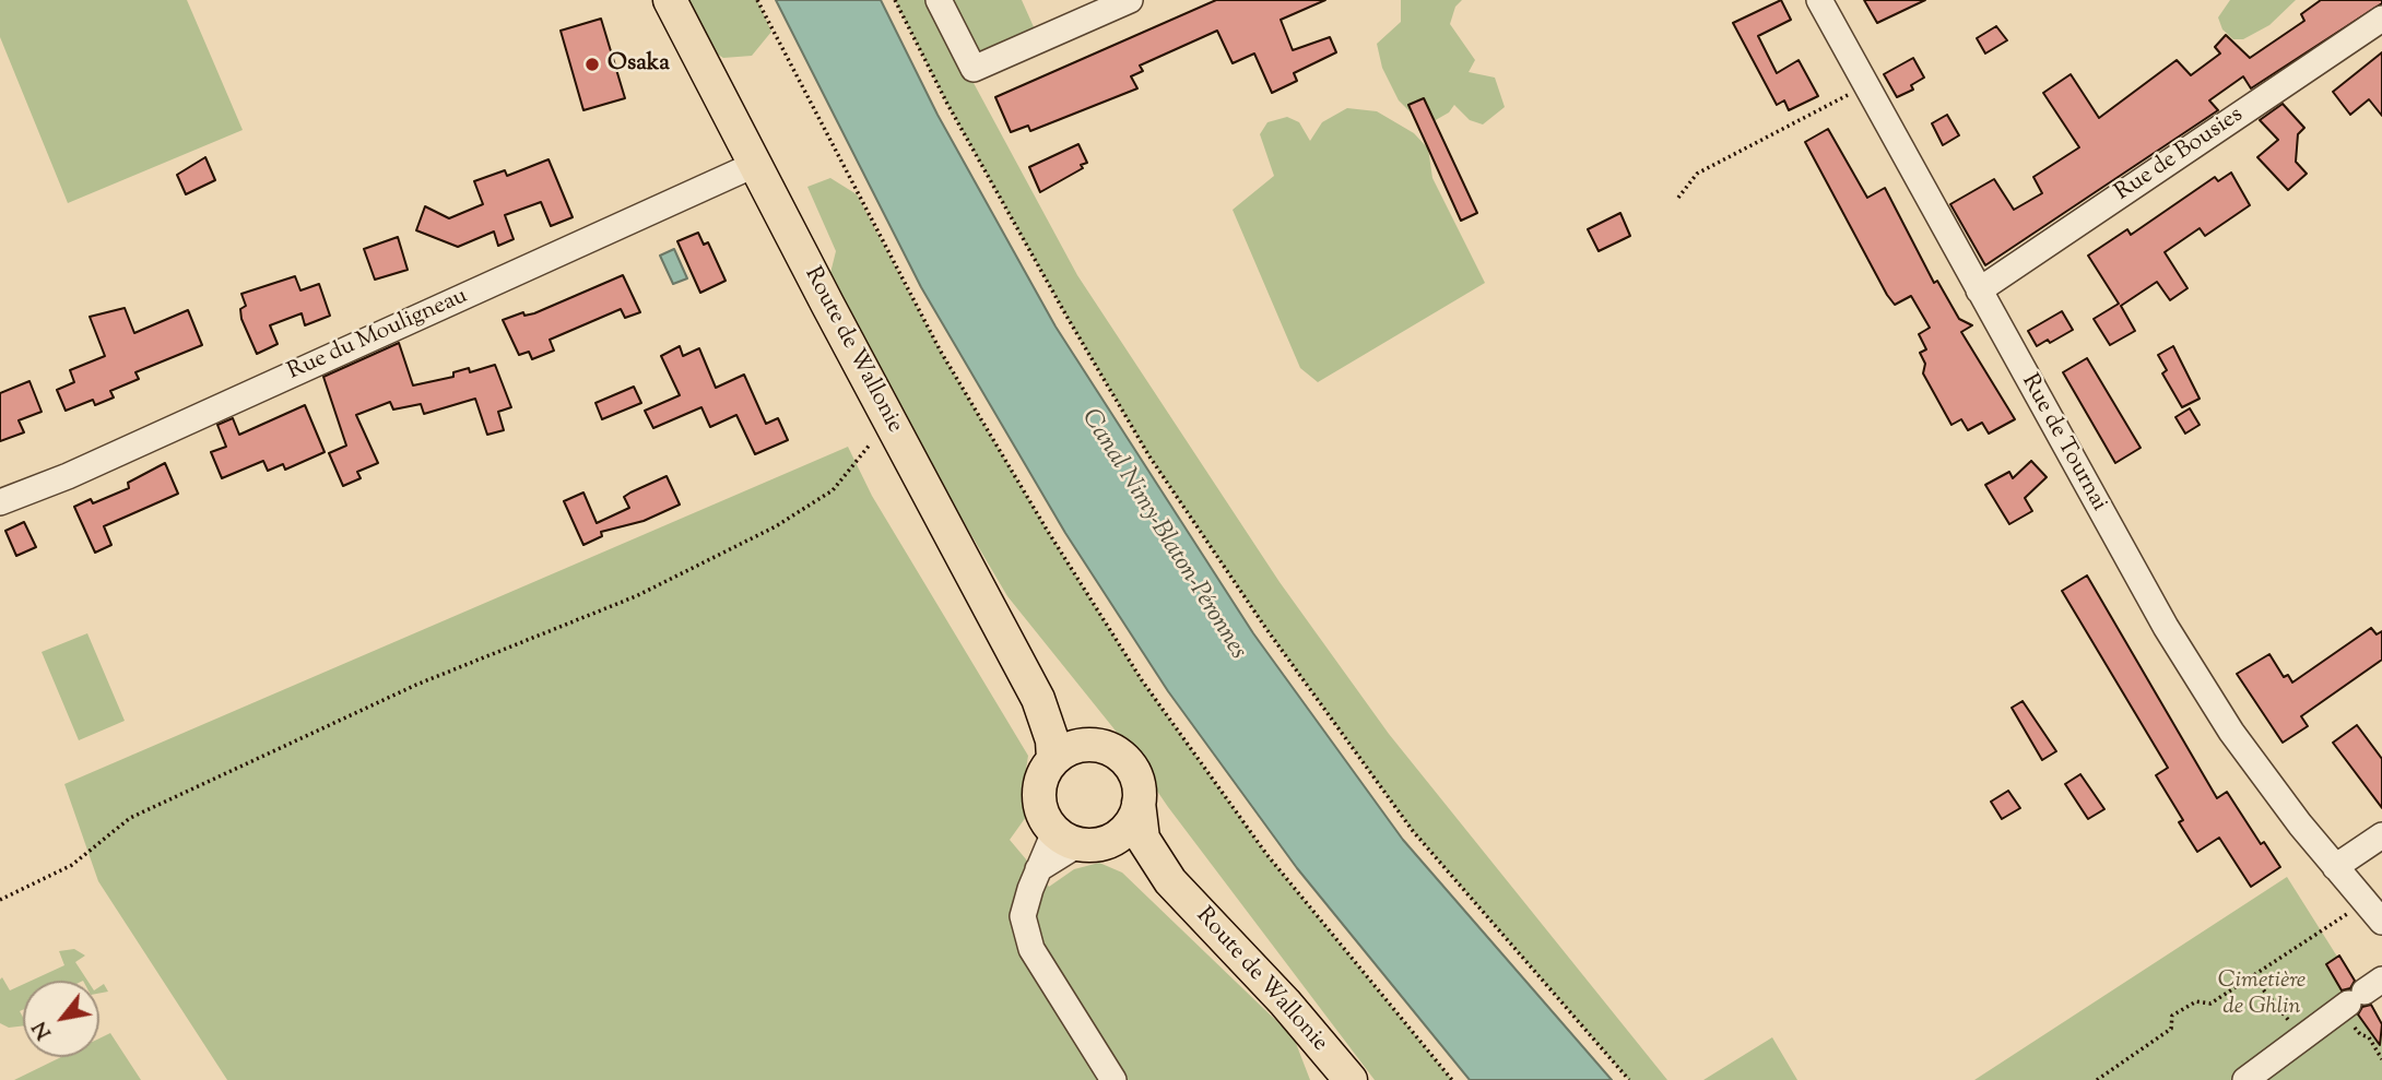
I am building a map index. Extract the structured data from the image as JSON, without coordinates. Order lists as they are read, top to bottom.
{
  "streets": {
    "main road": ["Route de Wallonie"],
    "street": ["Rue de Bousies", "Rue du Mouligneau", "Rue de Tournai"]
  },
  "crossings": [
    ["Rue de Bousies", "Rue de Tournai"],
    ["Rue du Mouligneau", "Route de Wallonie"]
  ],
  "water": ["Canal Nimy-Blaton-Péronnes"],
  "parks": ["Cimetière de Ghlin"],
  "places": ["Osaka"],
  "north": "bottom left"
}
